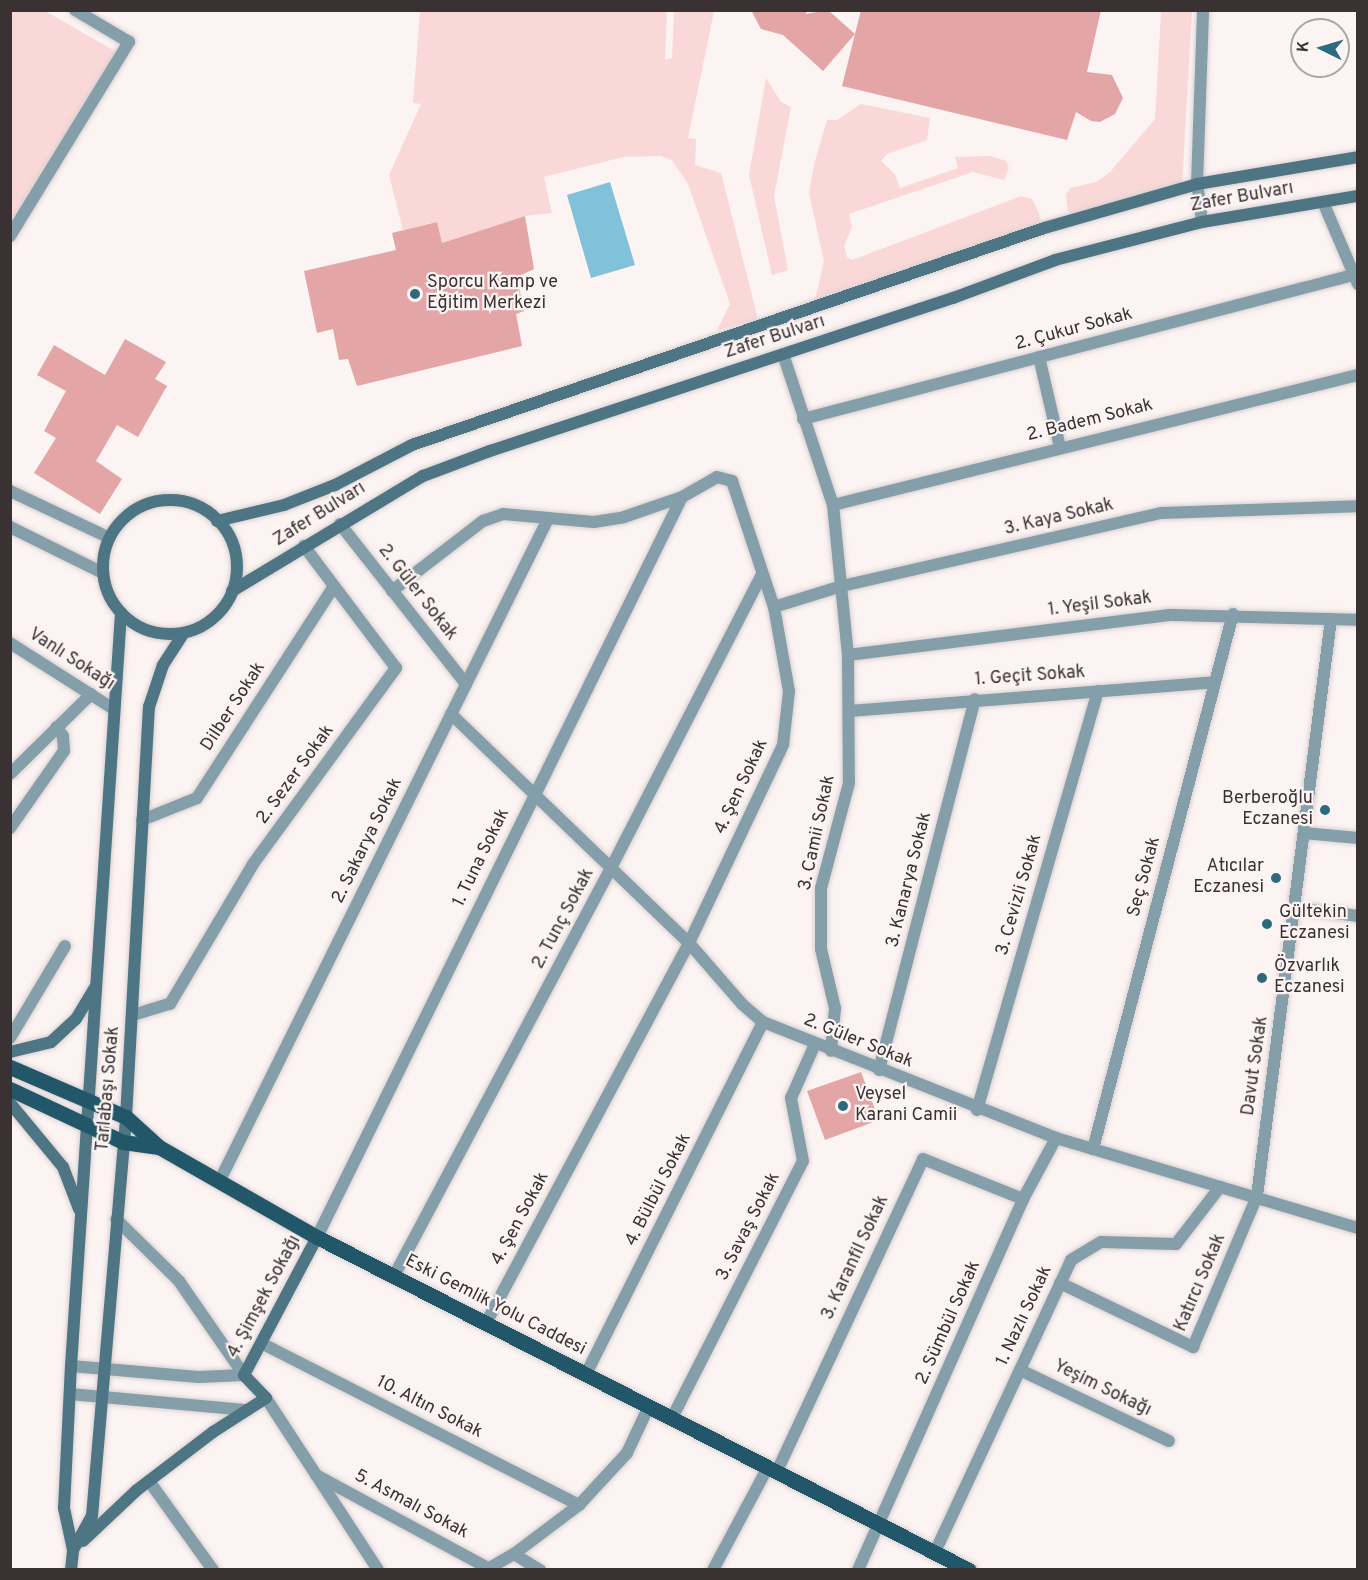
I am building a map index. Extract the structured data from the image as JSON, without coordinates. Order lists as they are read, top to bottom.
{
  "streets": {
    "main road": [
      "Zafer Bulvarı",
      "Tarlabaşı Sokak",
      "4. Şimşek Sokağı",
      "Eski Gemlik Yolu Caddesi"
    ],
    "street": [
      "2. Çukur Sokak",
      "2. Badem Sokak",
      "3. Kaya Sokak",
      "2. Güler Sokak",
      "1. Yeşil Sokak",
      "Vanlı Sokağı",
      "1. Geçit Sokak",
      "Dilber Sokak",
      "2. Sezer Sokak",
      "4. Şen Sokak",
      "3. Camii Sokak",
      "2. Sakarya Sokak",
      "1. Tuna Sokak",
      "Seç Sokak",
      "3. Kanarya Sokak",
      "3. Cevizli Sokak",
      "2. Tunç Sokak",
      "Davut Sokak",
      "4. Bülbül Sokak",
      "3. Savaş Sokak",
      "3. Karanfil Sokak",
      "Katırcı Sokak",
      "1. Nazlı Sokak",
      "2. Sümbül Sokak",
      "Yeşim Sokağı",
      "10. Altın Sokak",
      "5. Asmalı Sokak"
    ]
  },
  "crossings": [
    ["Zafer Bulvarı", "2. Güler Sokak"],
    ["Zafer Bulvarı", "2. Sezer Sokak"],
    ["Zafer Bulvarı", "Tarlabaşı Sokak"],
    ["3. Kaya Sokak", "4. Şen Sokak"],
    ["3. Kaya Sokak", "3. Camii Sokak"],
    ["2. Güler Sokak", "4. Şen Sokak"],
    ["2. Güler Sokak", "3. Camii Sokak"],
    ["2. Güler Sokak", "2. Sakarya Sokak"],
    ["2. Güler Sokak", "1. Tuna Sokak"],
    ["2. Güler Sokak", "Seç Sokak"],
    ["2. Güler Sokak", "3. Kanarya Sokak"],
    ["2. Güler Sokak", "3. Cevizli Sokak"],
    ["2. Güler Sokak", "2. Tunç Sokak"],
    ["2. Güler Sokak", "Davut Sokak"],
    ["2. Güler Sokak", "4. Bülbül Sokak"],
    ["2. Güler Sokak", "3. Savaş Sokak"],
    ["2. Güler Sokak", "Katırcı Sokak"],
    ["2. Güler Sokak", "1. Nazlı Sokak"],
    ["2. Güler Sokak", "2. Sümbül Sokak"],
    ["1. Yeşil Sokak", "3. Camii Sokak"],
    ["1. Yeşil Sokak", "Seç Sokak"],
    ["1. Yeşil Sokak", "Davut Sokak"],
    ["1. Geçit Sokak", "3. Camii Sokak"],
    ["1. Geçit Sokak", "Seç Sokak"],
    ["1. Geçit Sokak", "3. Kanarya Sokak"],
    ["1. Geçit Sokak", "3. Cevizli Sokak"],
    ["Dilber Sokak", "2. Sezer Sokak"],
    ["Dilber Sokak", "Tarlabaşı Sokak"],
    ["2. Sezer Sokak", "Tarlabaşı Sokak"],
    ["4. Şen Sokak", "2. Sakarya Sokak"],
    ["4. Şen Sokak", "1. Tuna Sokak"],
    ["4. Şen Sokak", "2. Tunç Sokak"],
    ["4. Şen Sokak", "Eski Gemlik Yolu Caddesi"],
    ["2. Sakarya Sokak", "Eski Gemlik Yolu Caddesi"],
    ["1. Tuna Sokak", "4. Şimşek Sokağı"],
    ["1. Tuna Sokak", "Eski Gemlik Yolu Caddesi"],
    ["2. Tunç Sokak", "Eski Gemlik Yolu Caddesi"],
    ["Davut Sokak", "Katırcı Sokak"],
    ["Tarlabaşı Sokak", "Eski Gemlik Yolu Caddesi"],
    ["4. Bülbül Sokak", "Eski Gemlik Yolu Caddesi"],
    ["3. Savaş Sokak", "Eski Gemlik Yolu Caddesi"],
    ["3. Karanfil Sokak", "Eski Gemlik Yolu Caddesi"],
    ["3. Karanfil Sokak", "2. Sümbül Sokak"],
    ["Katırcı Sokak", "1. Nazlı Sokak"],
    ["4. Şimşek Sokağı", "Eski Gemlik Yolu Caddesi"],
    ["4. Şimşek Sokağı", "10. Altın Sokak"],
    ["Eski Gemlik Yolu Caddesi", "1. Nazlı Sokak"],
    ["Eski Gemlik Yolu Caddesi", "2. Sümbül Sokak"],
    ["1. Nazlı Sokak", "Yeşim Sokağı"]
  ],
  "places": [
    "Sporcu Kamp ve Eğitim Merkezi",
    "Berberoğlu Eczanesi",
    "Atıcılar Eczanesi",
    "Gültekin Eczanesi",
    "Özvarlık Eczanesi",
    "Veysel Karani Camii"
  ],
  "north": "left"
}
